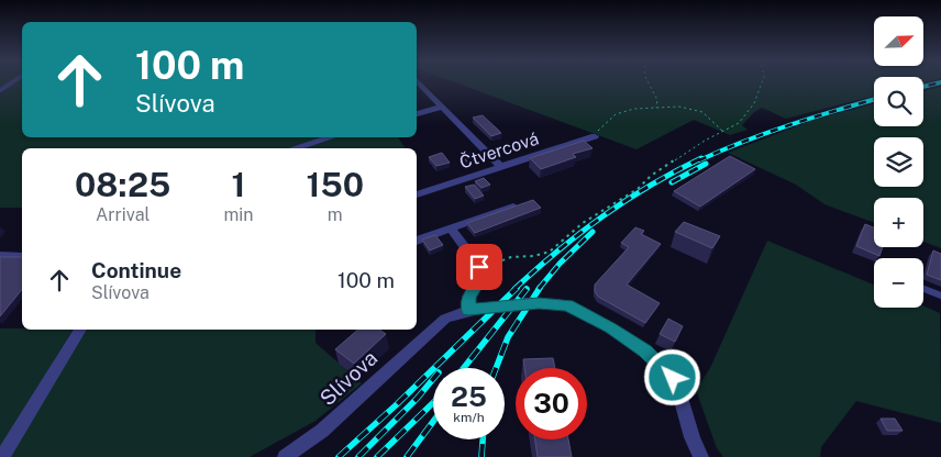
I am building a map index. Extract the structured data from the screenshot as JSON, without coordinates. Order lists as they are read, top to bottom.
{
  "streets": {
    "street": ["Čtvercová", "Slívova"]
  },
  "north": "top right",
  "page": {
    "map_buttons": ["+", "−"],
    "turn": ["100 m", "Slívova"],
    "eta": [
      "08:25",
      "Arrival",
      "1",
      "min",
      "150",
      "m"
    ],
    "list": [
      {
        "name": "Continue",
        "note": "Slívova",
        "value": "100 m"
      }
    ],
    "speed": "25 km/h",
    "limit": "30"
  }
}
